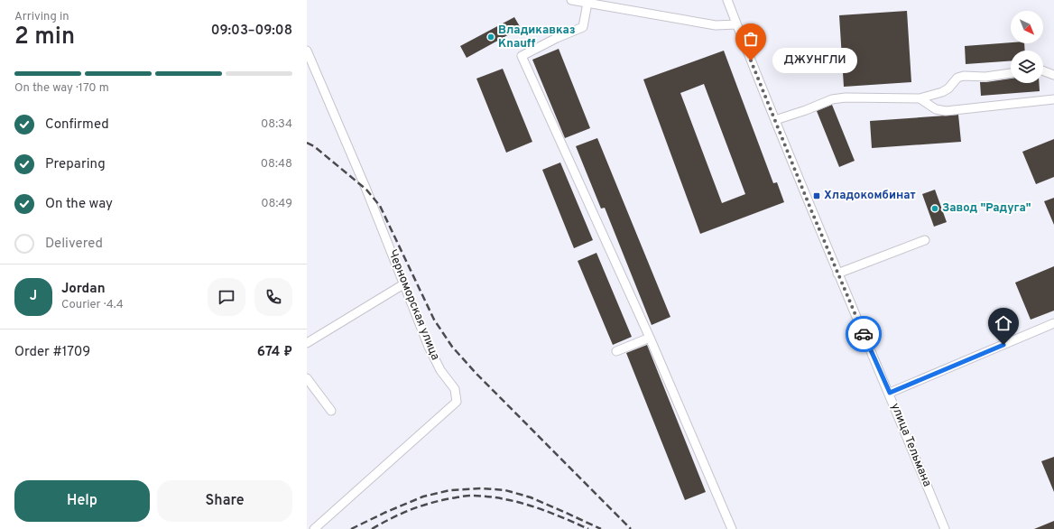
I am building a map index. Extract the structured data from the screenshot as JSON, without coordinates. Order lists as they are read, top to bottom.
{
  "streets": {
    "street": ["Черноморская улица", "улица Тельмана"]
  },
  "places": {
    "other": ["Владикавказ Knauff", "ДЖУНГЛИ", "Завод \"Радуга\""],
    "transit": ["Хладокомбинат"]
  },
  "north": "bottom right",
  "page": {
    "heading": ["2 min", "Arriving in", "09:03–09:08"],
    "panel": [
      "Jordan",
      "Courier · 4.4",
      "Order #1709",
      "674 ₽"
    ],
    "bubble": "ДЖУНГЛИ",
    "bar": "On the way · 170 m",
    "list": [
      ["Confirmed", "08:34"],
      ["Preparing", "08:48"],
      ["On the way", "08:49"],
      "Delivered"
    ],
    "round": "J",
    "buttons": ["Help", "Share"]
  }
}
